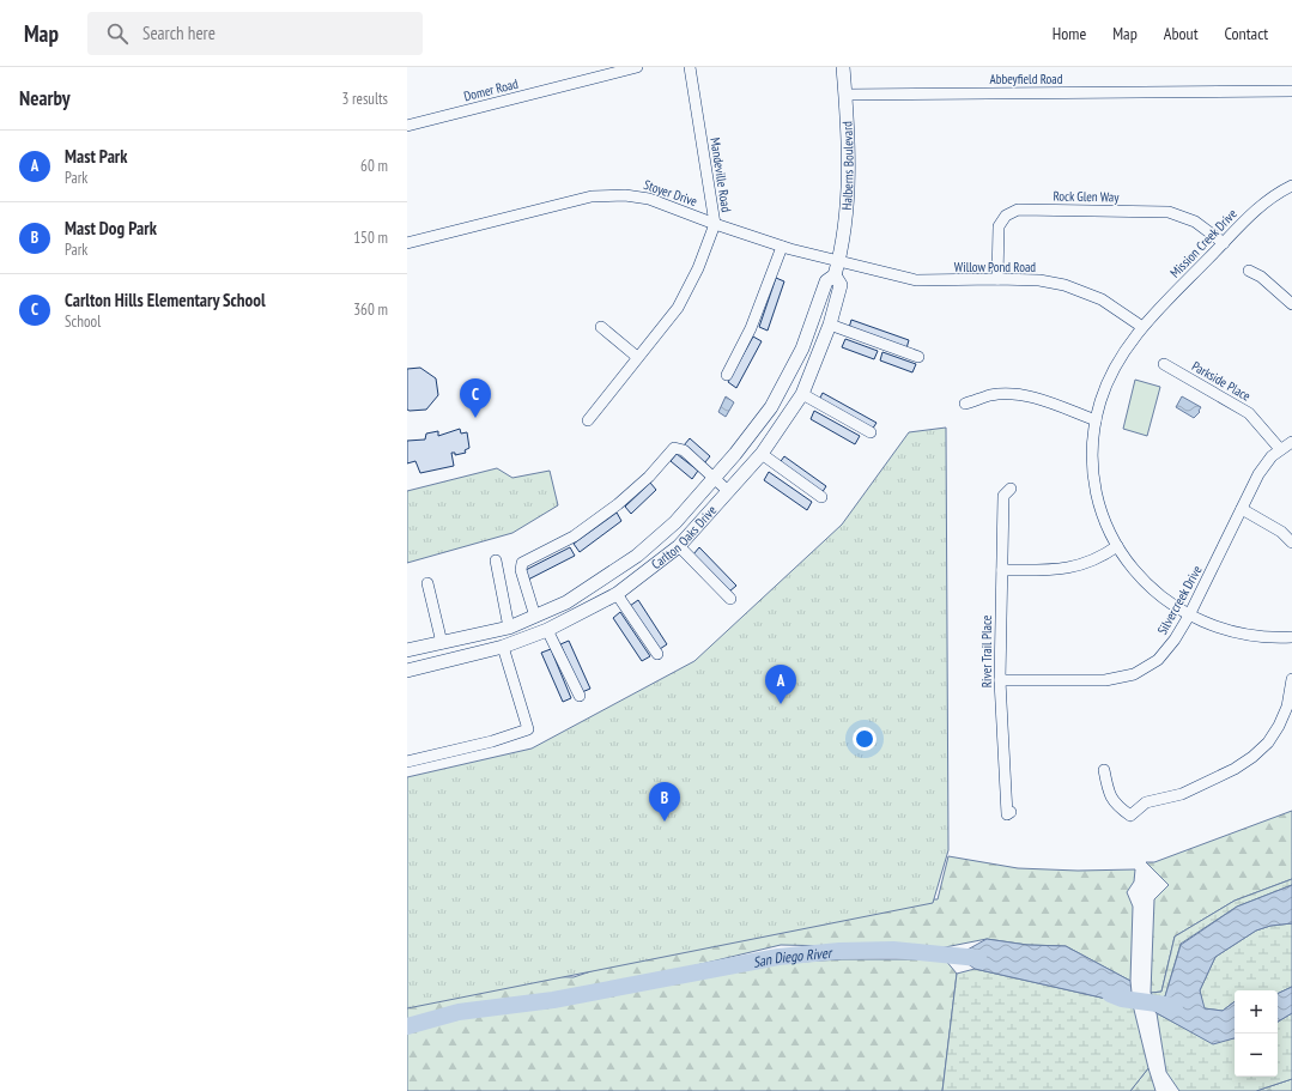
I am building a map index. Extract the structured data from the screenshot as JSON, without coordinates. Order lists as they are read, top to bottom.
{
  "streets": {
    "main road": ["Halberns Boulevard", "Carlton Oaks Drive"],
    "street": [
      "Abbeyfield Road",
      "Domer Road",
      "Mandeville Road",
      "Stoyer Drive",
      "Rock Glen Way",
      "Mission Creek Drive",
      "Willow Pond Road",
      "Parkside Place",
      "Silvercreek Drive",
      "River Trail Place"
    ]
  },
  "crossings": [
    ["Abbeyfield Road", "Halberns Boulevard"],
    ["Halberns Boulevard", "Stoyer Drive"],
    ["Halberns Boulevard", "Willow Pond Road"],
    ["Halberns Boulevard", "Carlton Oaks Drive"],
    ["Mandeville Road", "Stoyer Drive"],
    ["Stoyer Drive", "Willow Pond Road"],
    ["Stoyer Drive", "Carlton Oaks Drive"],
    ["Rock Glen Way", "Mission Creek Drive"],
    ["Rock Glen Way", "Willow Pond Road"],
    ["Mission Creek Drive", "Willow Pond Road"],
    ["Mission Creek Drive", "Silvercreek Drive"],
    ["Willow Pond Road", "Carlton Oaks Drive"],
    ["Parkside Place", "Silvercreek Drive"],
    ["Silvercreek Drive", "River Trail Place"]
  ],
  "water": ["San Diego River"],
  "page": {
    "header": "Map",
    "search": "Search here",
    "nav": [
      "Home",
      "Map",
      "About",
      "Contact"
    ],
    "heading": ["Nearby", "3 results"],
    "list": [
      {
        "mark": "A",
        "name": "Mast Park",
        "note": "Park",
        "value": "60 m"
      },
      {
        "mark": "B",
        "name": "Mast Dog Park",
        "note": "Park",
        "value": "150 m"
      },
      {
        "mark": "C",
        "name": "Carlton Hills Elementary School",
        "note": "School",
        "value": "360 m"
      }
    ],
    "pins": ["C", "A", "B"],
    "map_buttons": ["+", "−"]
  }
}
